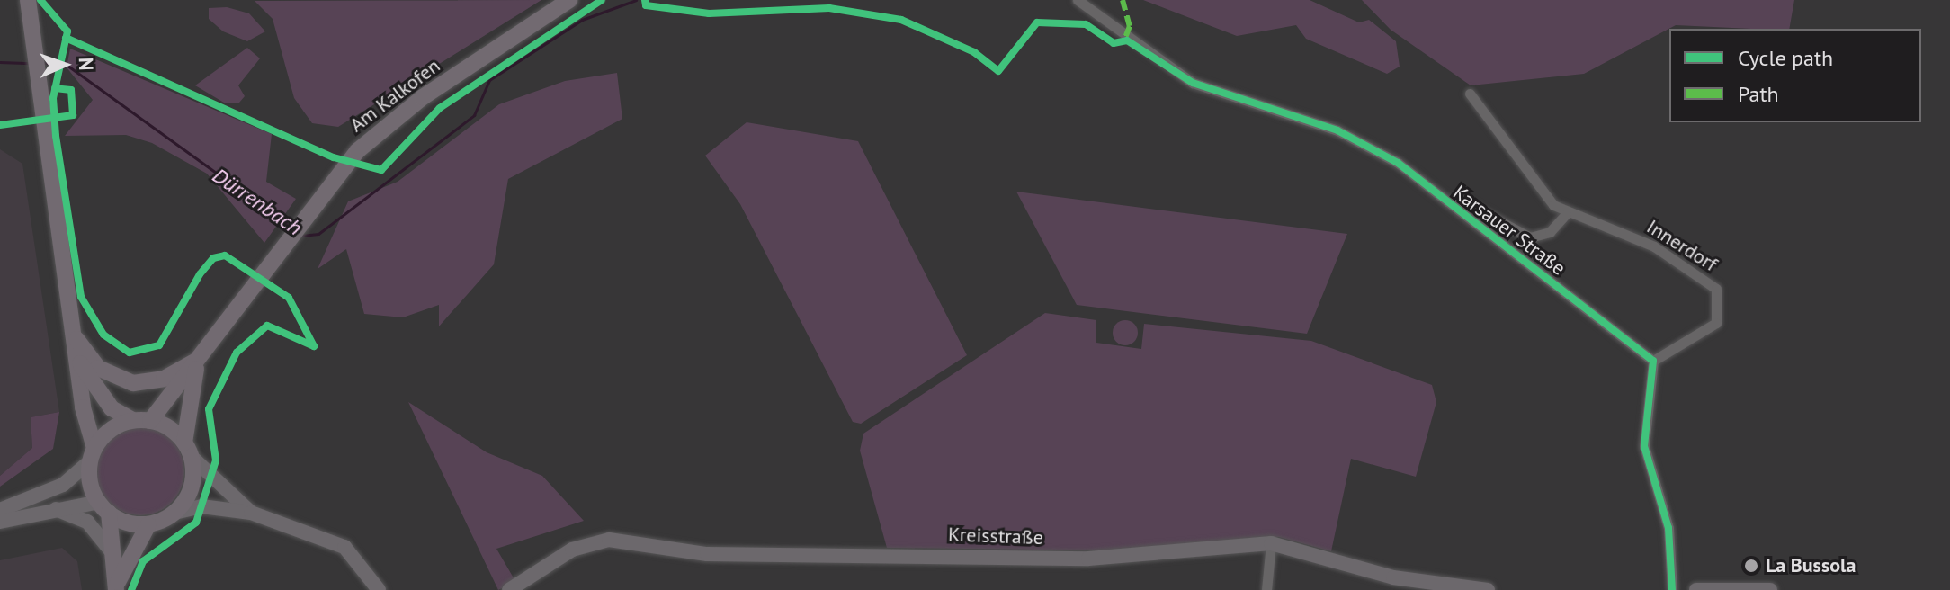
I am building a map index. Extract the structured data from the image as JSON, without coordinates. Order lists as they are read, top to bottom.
{
  "streets": {
    "main road": ["Am Kalkofen"],
    "street": ["Karsauer Straße", "Innerdorf", "Kreisstraße"]
  },
  "crossings": [
    ["Karsauer Straße", "Innerdorf"]
  ],
  "water": ["Dürrenbach"],
  "places": ["La Bussola"],
  "legend": ["Cycle path", "Path"],
  "north": "right"
}
